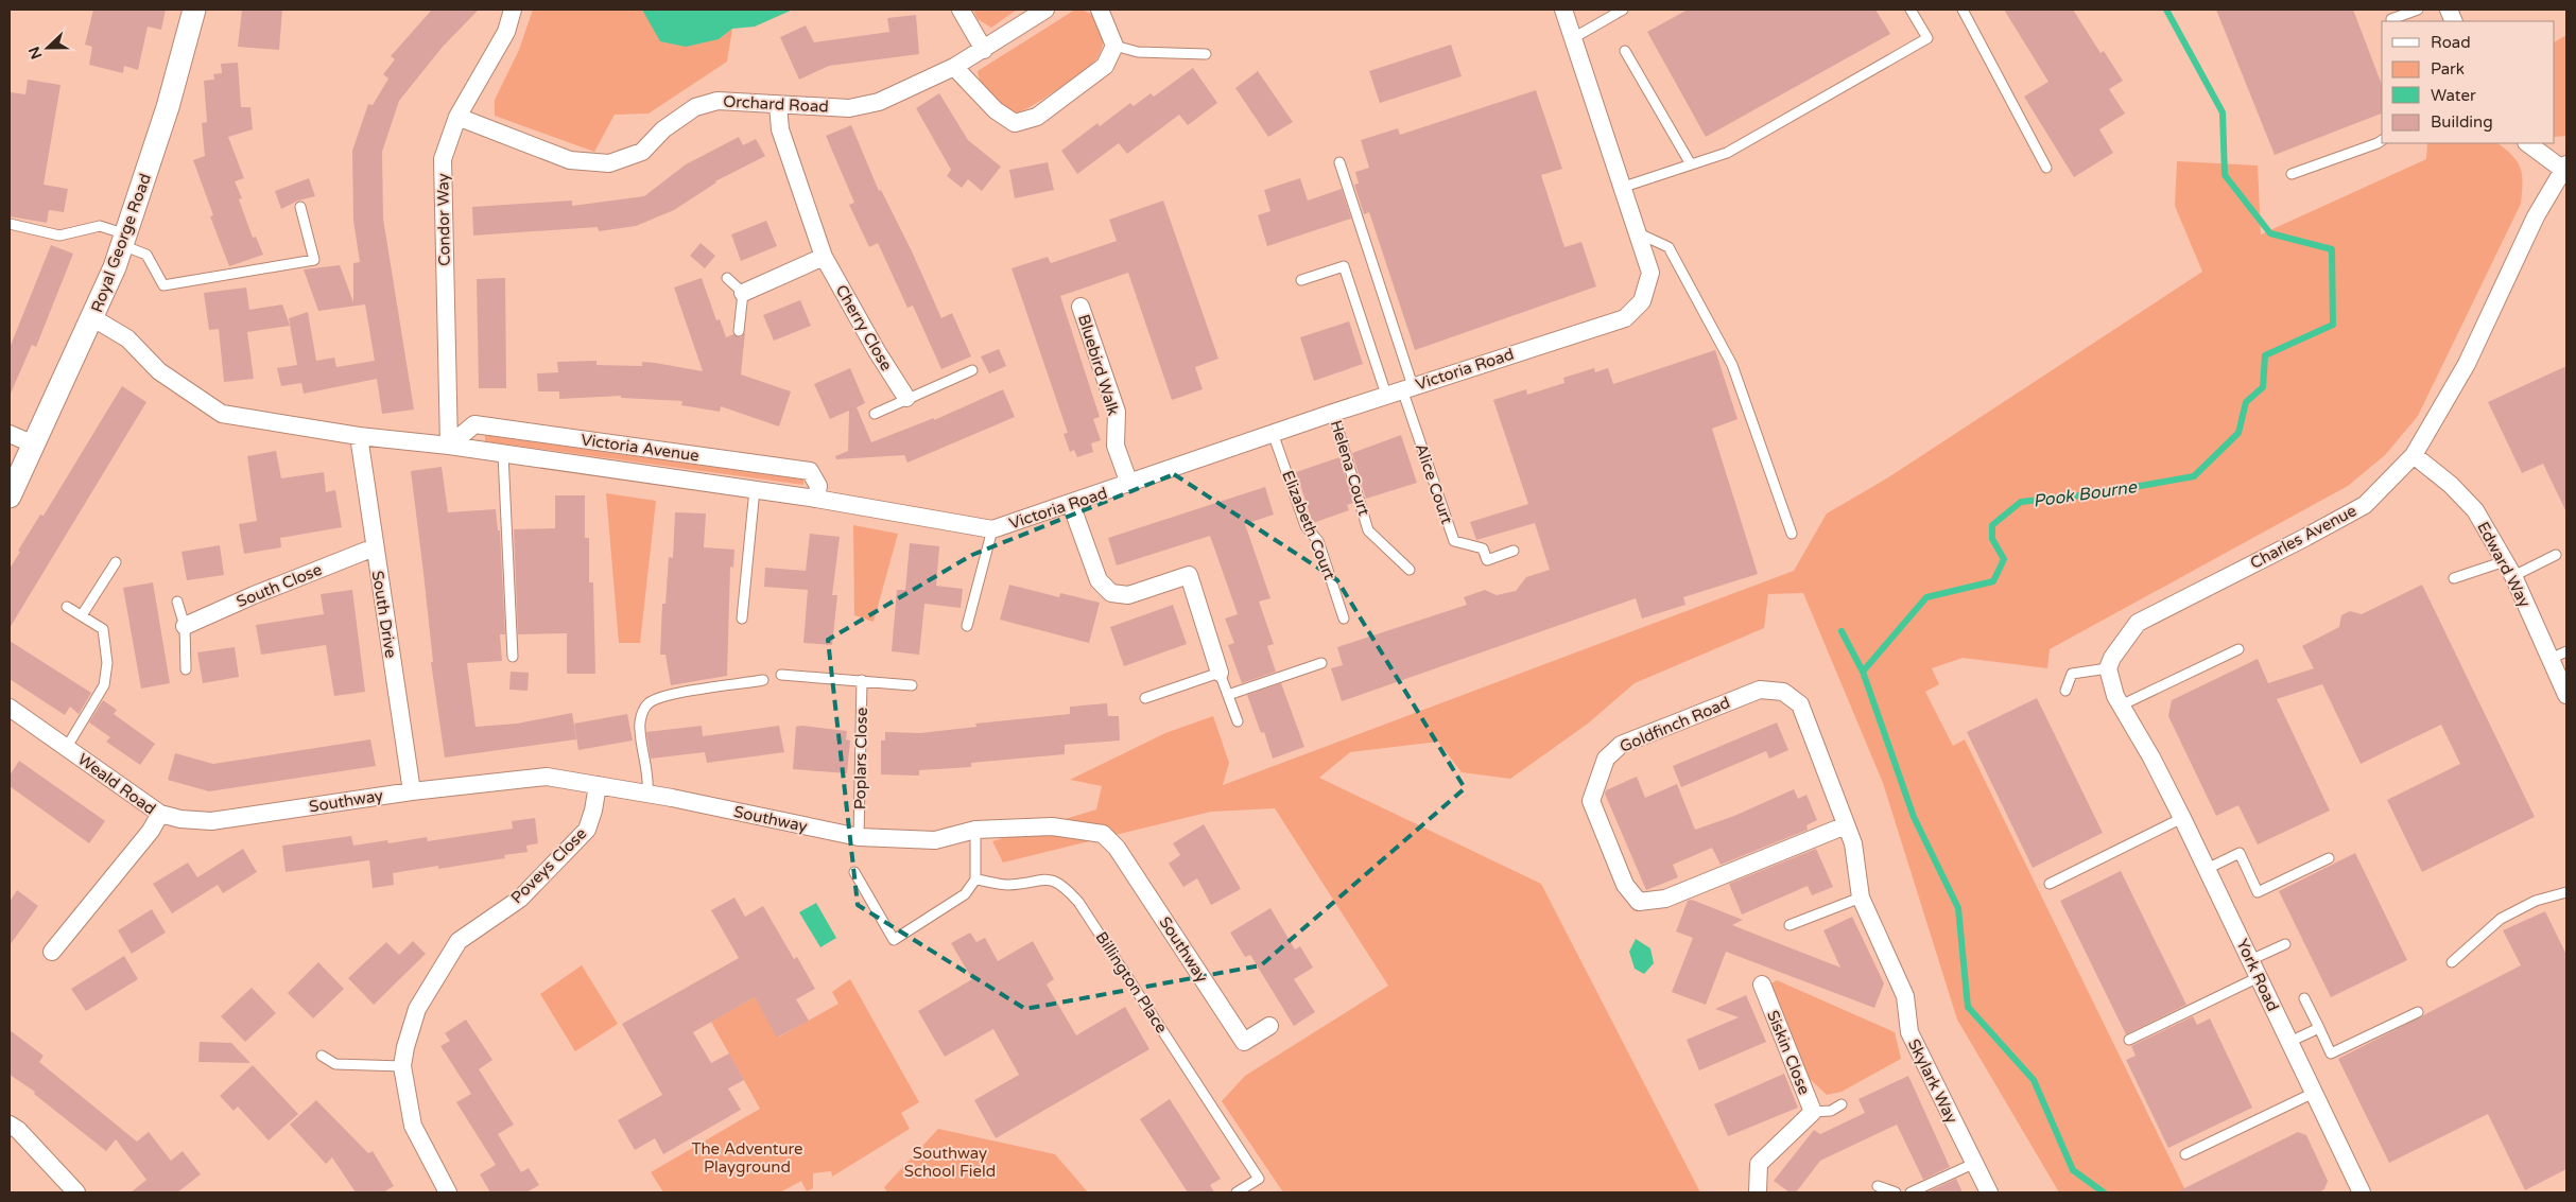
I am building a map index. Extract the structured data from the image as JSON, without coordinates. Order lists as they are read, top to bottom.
{
  "streets": {
    "street": [
      "Orchard Road",
      "Condor Way",
      "Royal George Road",
      "Cherry Close",
      "Bluebird Walk",
      "Victoria Road",
      "Victoria Avenue",
      "Charles Avenue",
      "Edward Way",
      "South Close",
      "South Drive",
      "Goldfinch Road",
      "Weald Road",
      "Southway",
      "Poveys Close",
      "York Road",
      "Siskin Close",
      "Skylark Way"
    ],
    "lane": [
      "Helena Court",
      "Alice Court",
      "Elizabeth Court",
      "Poplars Close",
      "Billington Place"
    ]
  },
  "crossings": [
    ["Orchard Road", "Condor Way"],
    ["Orchard Road", "Cherry Close"],
    ["Condor Way", "Victoria Avenue"],
    ["Royal George Road", "Victoria Avenue"],
    ["Bluebird Walk", "Victoria Road"],
    ["Victoria Road", "Victoria Avenue"],
    ["Victoria Road", "Helena Court"],
    ["Victoria Road", "Alice Court"],
    ["Victoria Road", "Elizabeth Court"],
    ["Victoria Avenue", "South Drive"],
    ["Charles Avenue", "Edward Way"],
    ["South Close", "South Drive"],
    ["South Drive", "Southway"],
    ["Goldfinch Road", "Skylark Way"],
    ["Poplars Close", "Southway"],
    ["Weald Road", "Southway"],
    ["Southway", "Poveys Close"]
  ],
  "water": ["Pook Bourne"],
  "parks": ["The Adventure Playground", "Southway School Field"],
  "legend": [
    "Road",
    "Park",
    "Water",
    "Building"
  ],
  "north": "left"
}
